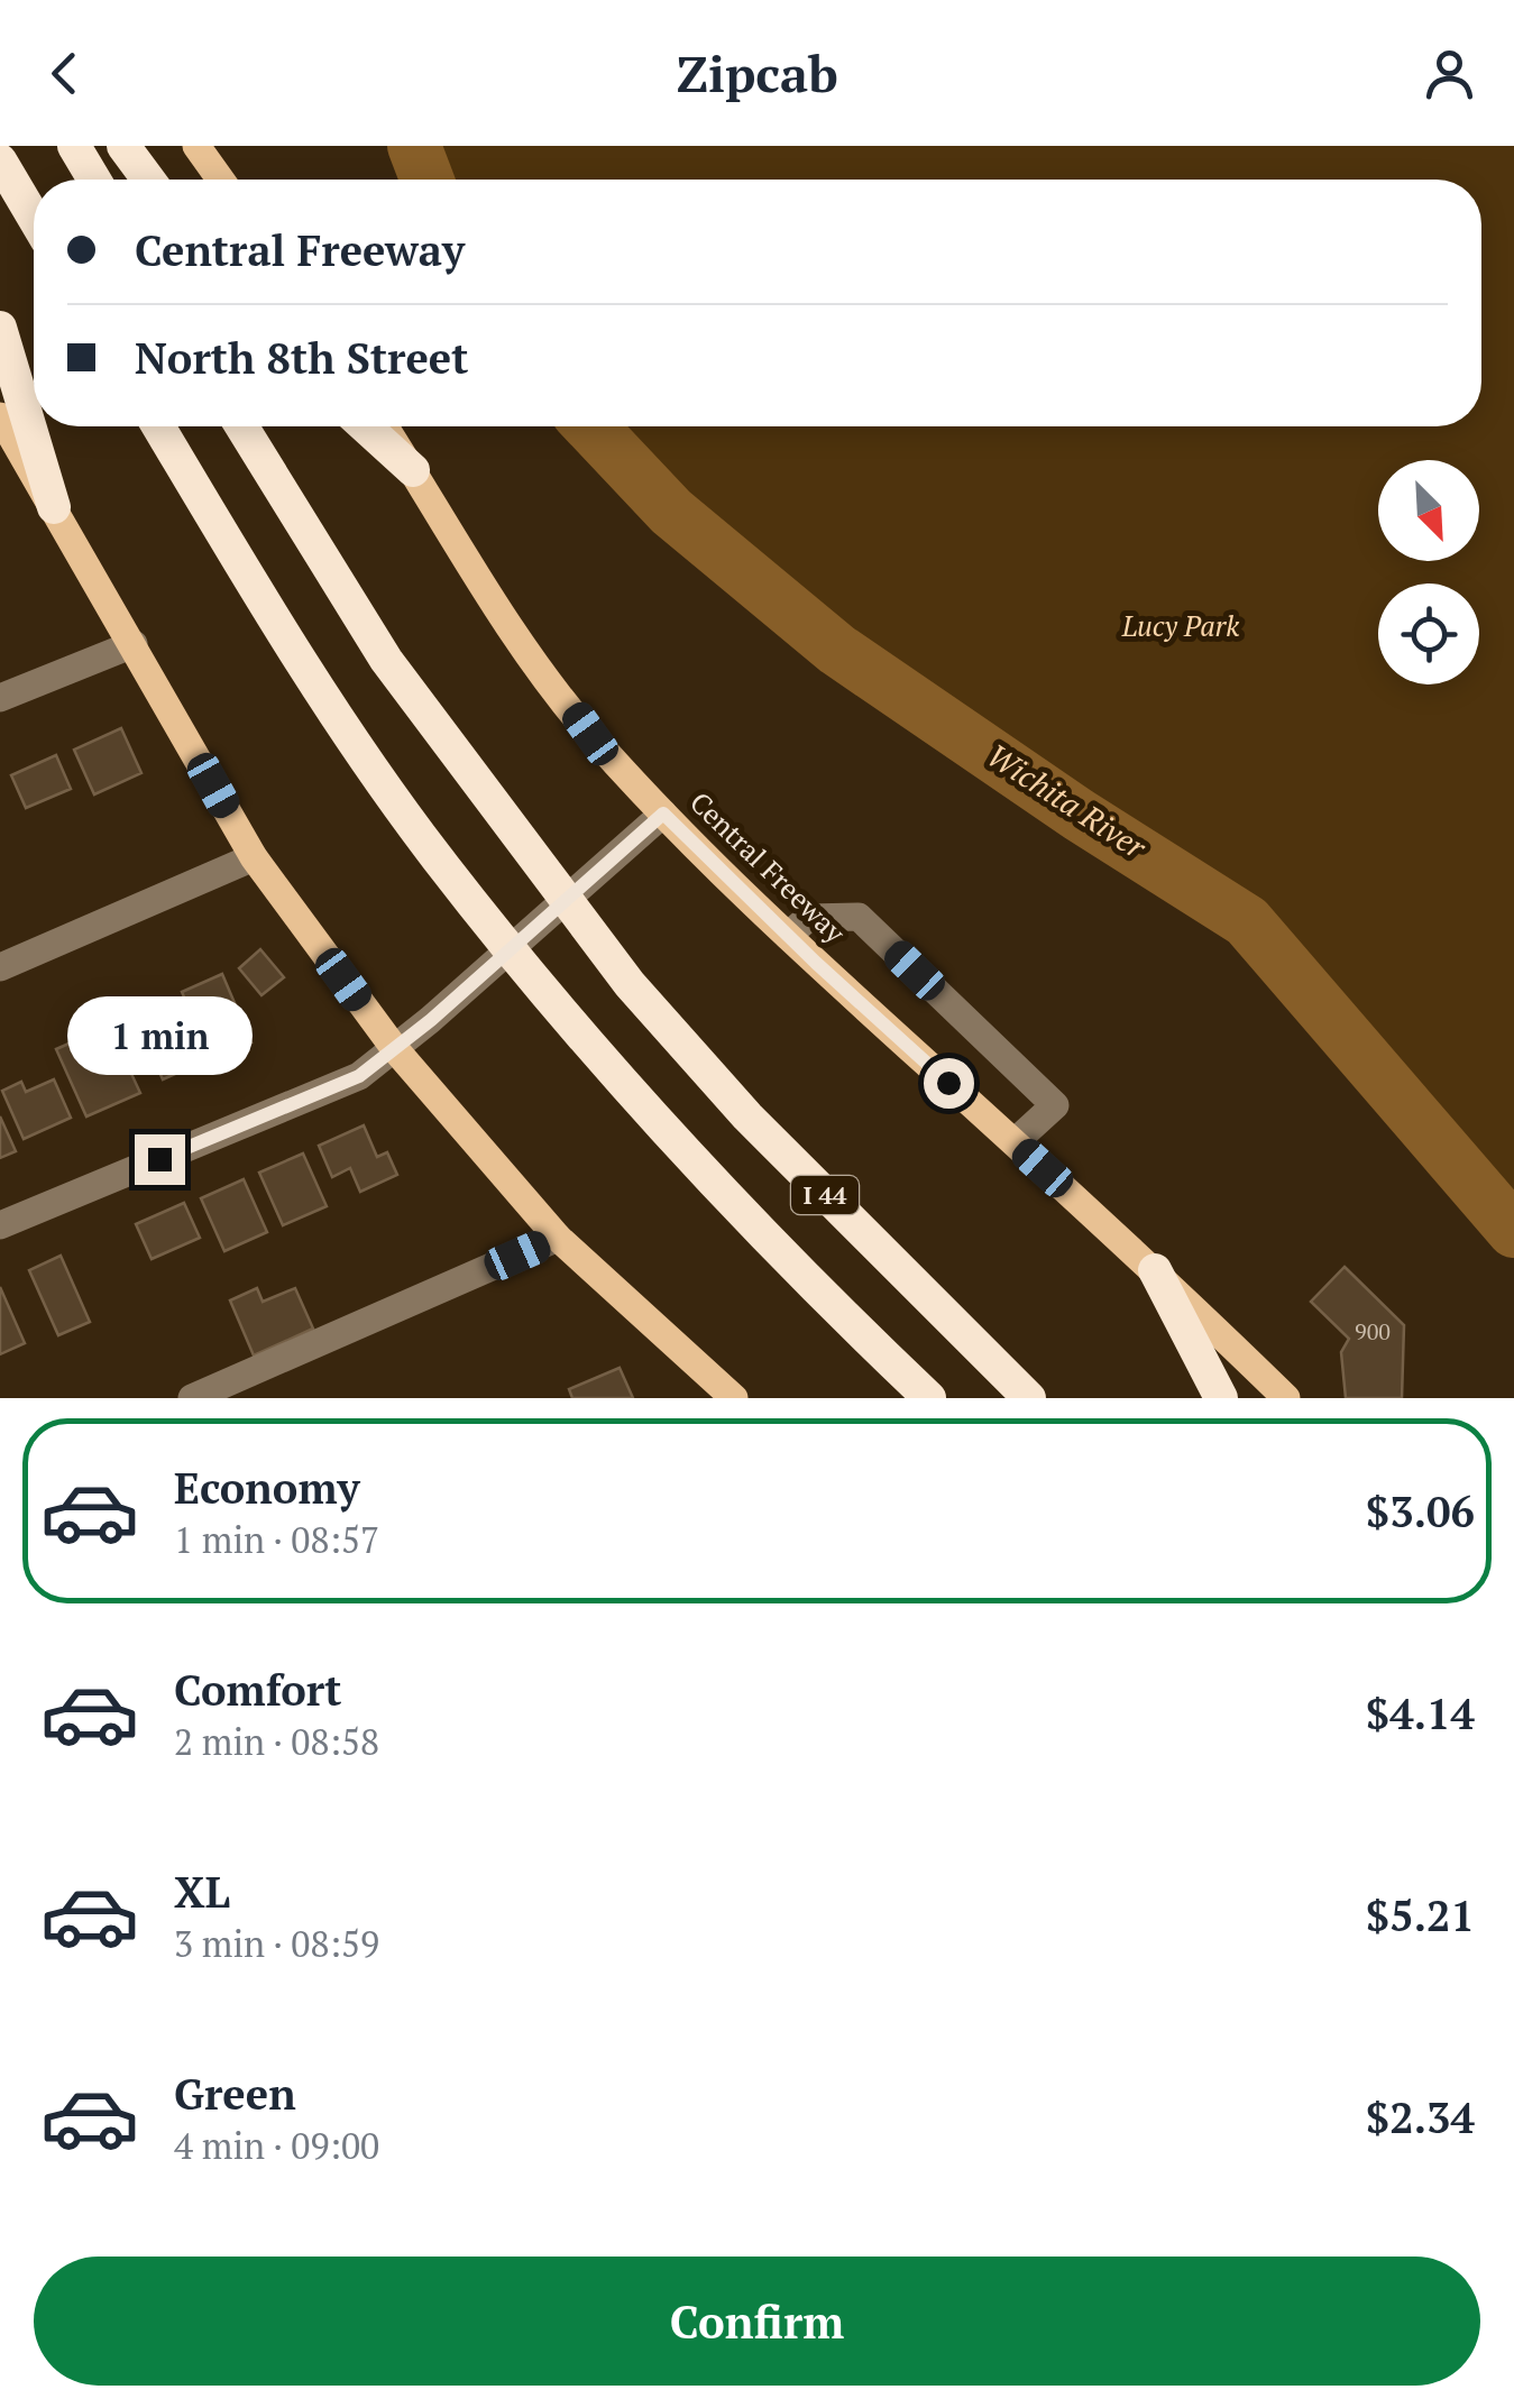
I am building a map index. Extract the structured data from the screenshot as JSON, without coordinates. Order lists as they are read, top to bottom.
{
  "streets": {
    "highway": ["I 44"],
    "main road": ["Central Freeway"]
  },
  "water": ["Wichita River"],
  "parks": ["Lucy Park"],
  "house_numbers": ["900"],
  "north": "bottom right",
  "page": {
    "header": "Zipcab",
    "banner": ["Central Freeway", "North 8th Street"],
    "bubble": "1 min",
    "list": [
      {
        "name": "Economy",
        "note": "1 min · 08:57",
        "value": "$3.06"
      },
      {
        "name": "Comfort",
        "note": "2 min · 08:58",
        "value": "$4.14"
      },
      {
        "name": "XL",
        "note": "3 min · 08:59",
        "value": "$5.21"
      },
      {
        "name": "Green",
        "note": "4 min · 09:00",
        "value": "$2.34"
      }
    ],
    "buttons": "Confirm"
  }
}
